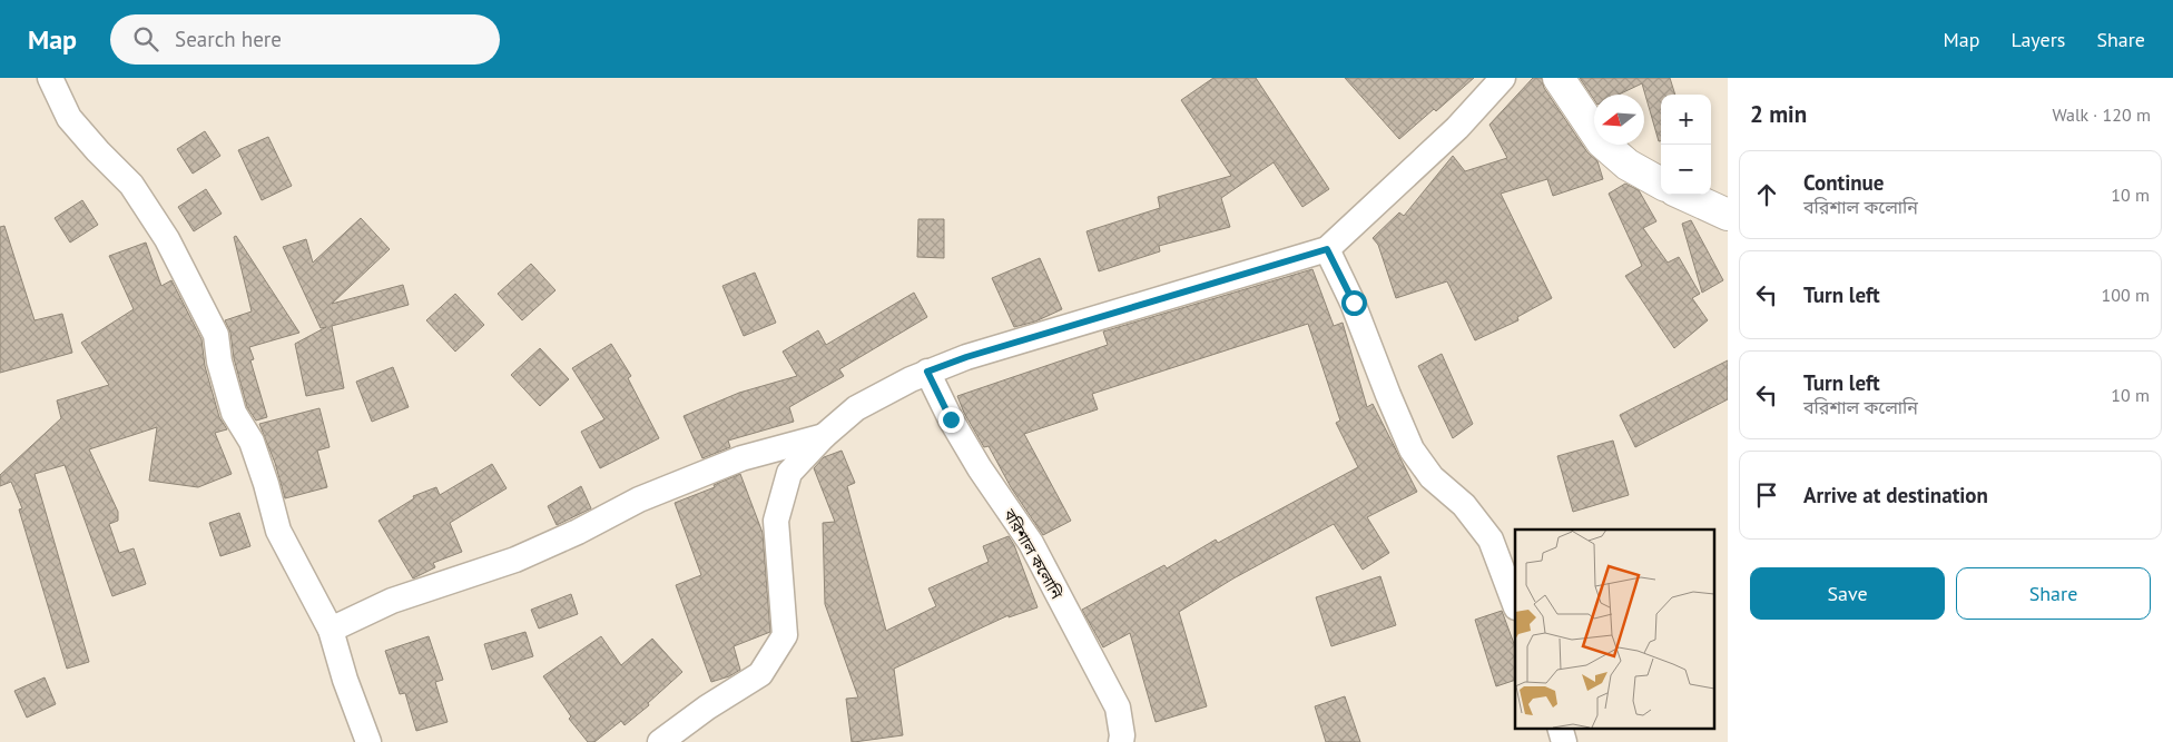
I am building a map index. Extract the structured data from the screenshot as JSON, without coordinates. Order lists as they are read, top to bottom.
{
  "streets": {
    "street": ["বরিশাল কলোনি"]
  },
  "north": "left",
  "page": {
    "header": "Map",
    "search": "Search here",
    "nav": ["Map", "Layers", "Share"],
    "heading": ["2 min", "Walk · 120 m"],
    "map_buttons": ["+", "−"],
    "list": [
      ["Continue", "বরিশাল কলোনি", "10 m"],
      ["Turn left", "100 m"],
      ["Turn left", "বরিশাল কলোনি", "10 m"],
      "Arrive at destination"
    ],
    "buttons": ["Save", "Share"]
  }
}
